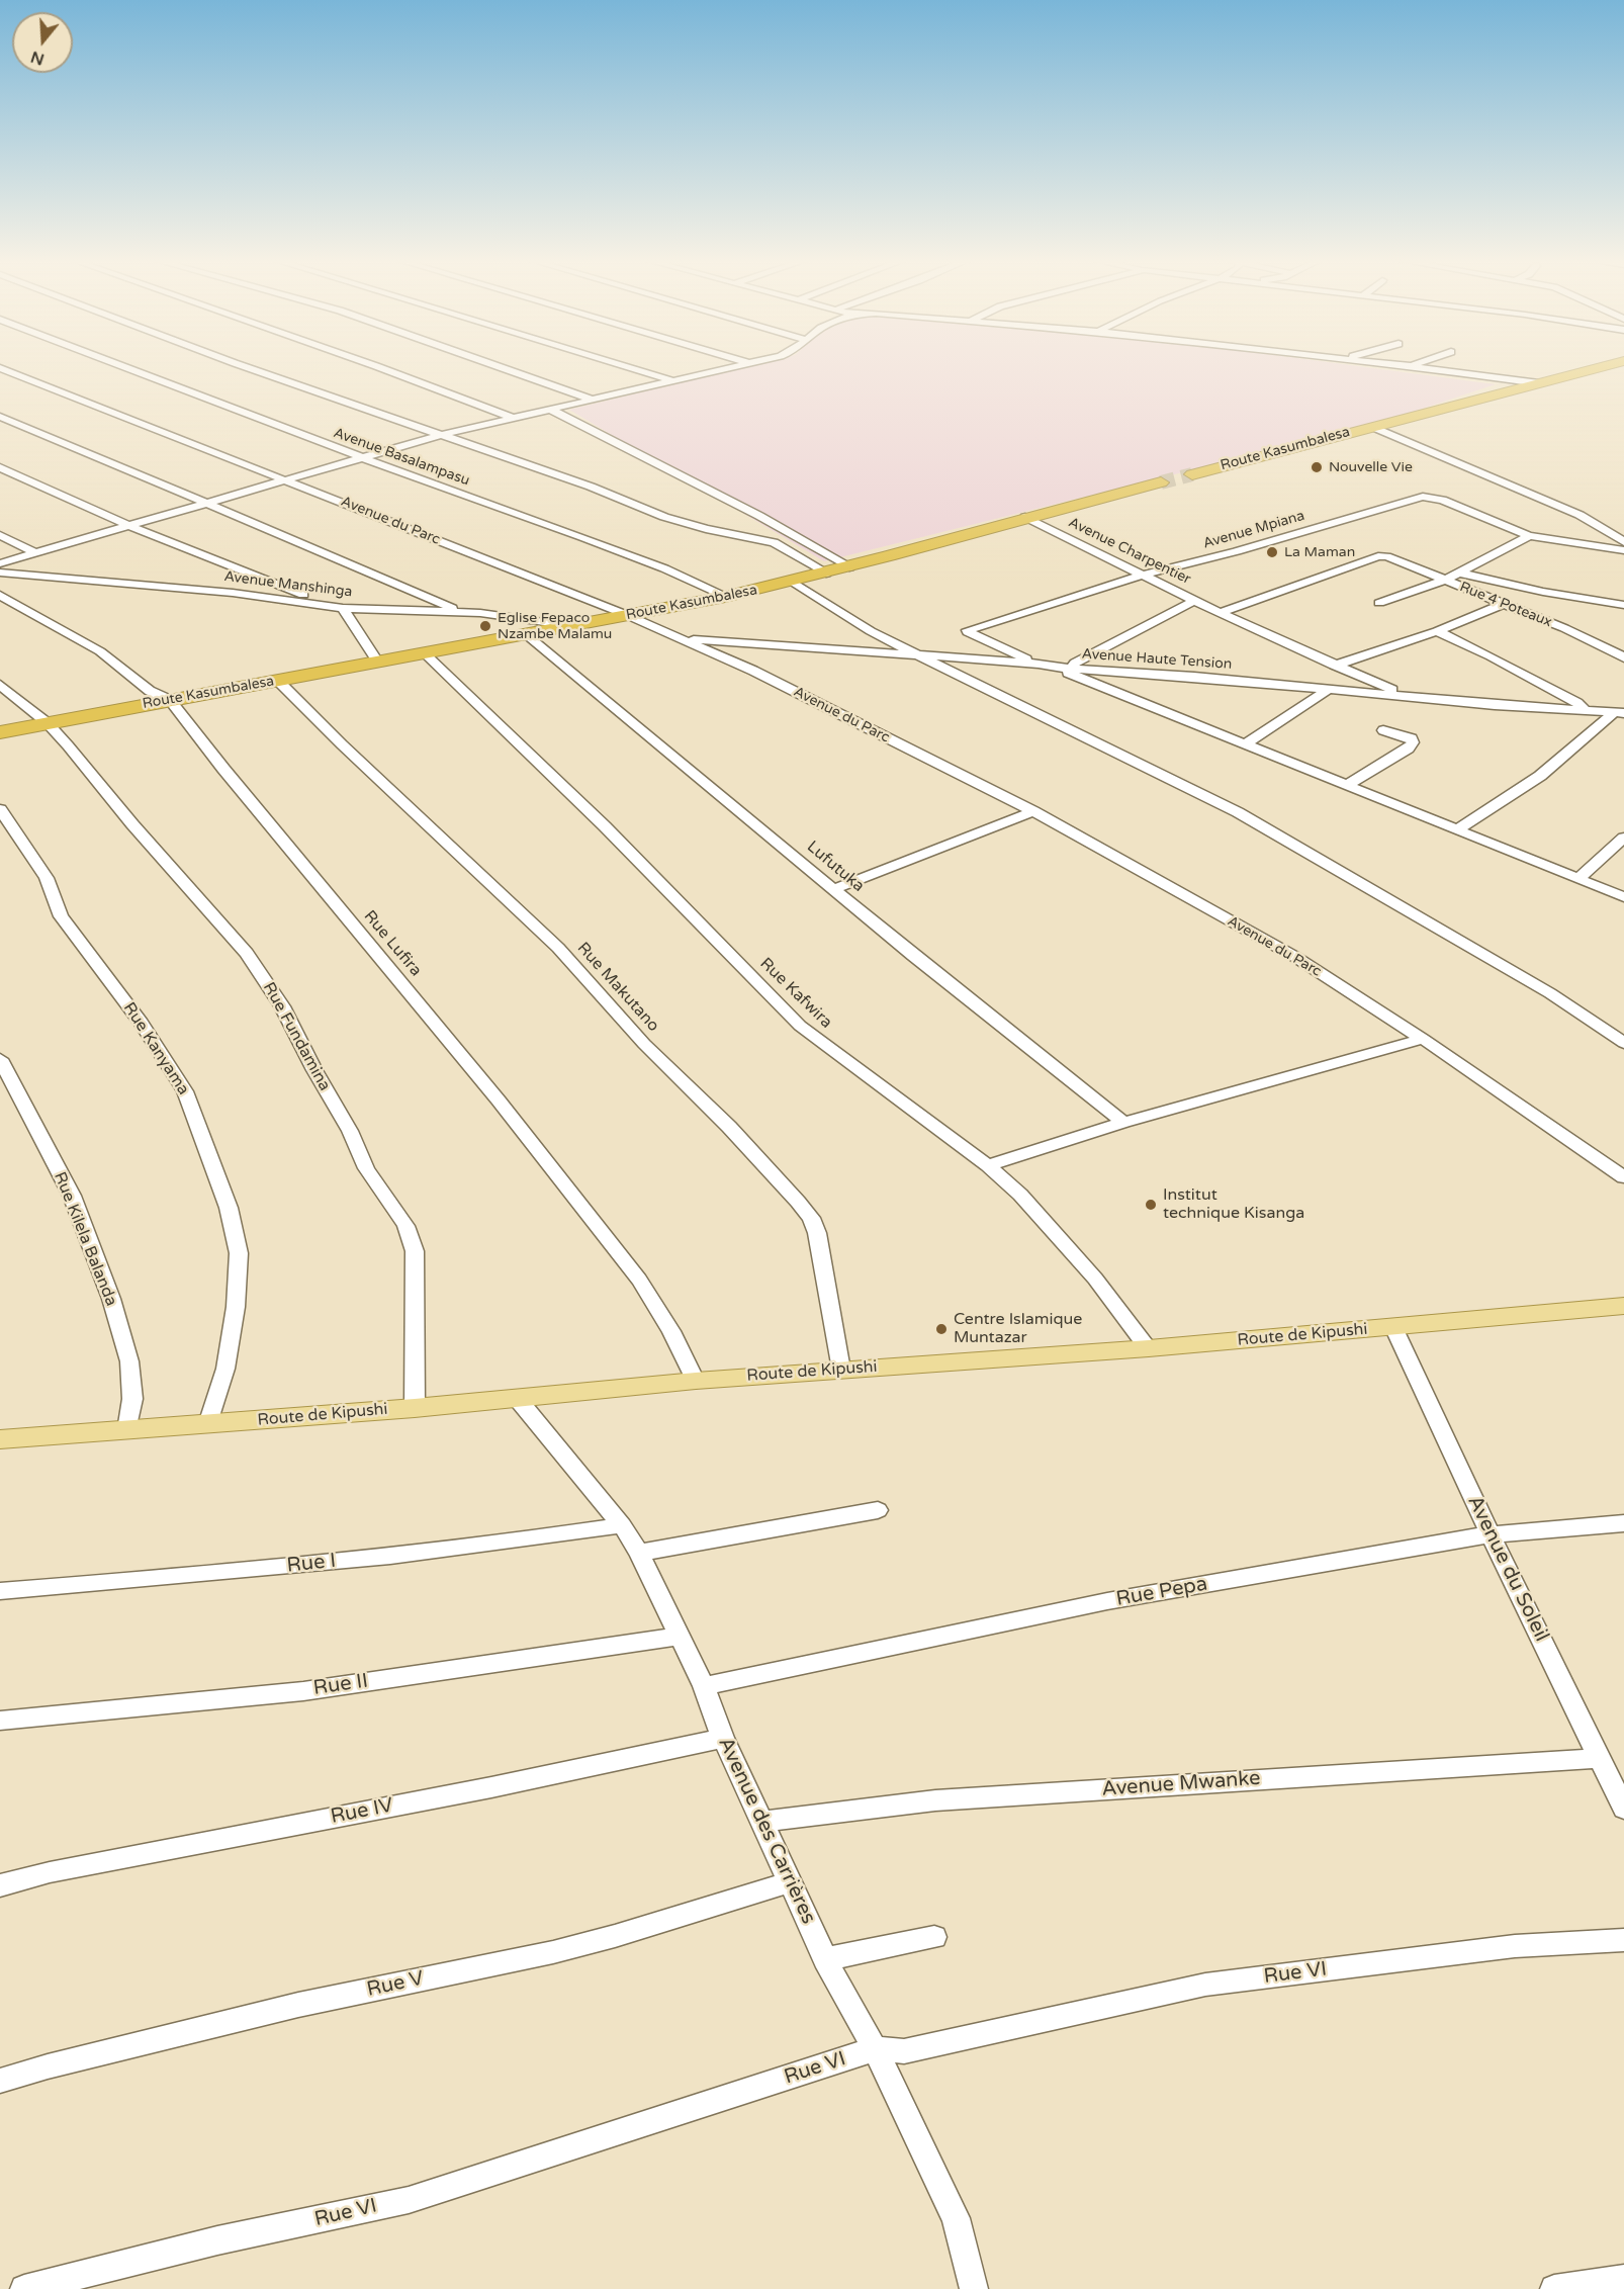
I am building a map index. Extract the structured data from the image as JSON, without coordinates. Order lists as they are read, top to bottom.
{
  "streets": {
    "highway": ["Route Kasumbalesa"],
    "main road": ["Route de Kipushi"],
    "street": [
      "Avenue Basalampasu",
      "Avenue du Parc",
      "Avenue Mpiana",
      "Avenue Charpentier",
      "Avenue Manshinga",
      "Rue 4 Poteaux",
      "Avenue Haute Tension",
      "Lufutuka",
      "Rue Lufira",
      "Rue Makutano",
      "Rue Kafwira",
      "Rue Fundamina",
      "Rue Kanyama",
      "Rue Kilela Balanda",
      "Rue I",
      "Avenue du Soleil",
      "Rue Pepa",
      "Rue II",
      "Avenue Mwanke",
      "Rue IV",
      "Avenue des Carrières",
      "Rue VI",
      "Rue V"
    ]
  },
  "crossings": [
    ["Route Kasumbalesa", "Avenue Basalampasu"],
    ["Route Kasumbalesa", "Avenue du Parc"],
    ["Route Kasumbalesa", "Avenue Charpentier"],
    ["Route Kasumbalesa", "Avenue Manshinga"],
    ["Route Kasumbalesa", "Lufutuka"],
    ["Route Kasumbalesa", "Rue Lufira"],
    ["Route Kasumbalesa", "Rue Makutano"],
    ["Route Kasumbalesa", "Rue Kafwira"],
    ["Route Kasumbalesa", "Rue Fundamina"],
    ["Avenue du Parc", "Avenue Haute Tension"],
    ["Avenue Mpiana", "Avenue Charpentier"],
    ["Avenue Mpiana", "Avenue Haute Tension"],
    ["Avenue Charpentier", "Rue 4 Poteaux"],
    ["Avenue Charpentier", "Avenue Haute Tension"],
    ["Rue Lufira", "Route de Kipushi"],
    ["Rue Makutano", "Route de Kipushi"],
    ["Rue Kafwira", "Route de Kipushi"],
    ["Rue Fundamina", "Route de Kipushi"],
    ["Rue Kanyama", "Route de Kipushi"],
    ["Rue Kilela Balanda", "Route de Kipushi"],
    ["Route de Kipushi", "Avenue du Soleil"],
    ["Route de Kipushi", "Avenue des Carrières"],
    ["Rue I", "Avenue des Carrières"],
    ["Avenue du Soleil", "Rue Pepa"],
    ["Avenue du Soleil", "Avenue Mwanke"],
    ["Rue Pepa", "Avenue des Carrières"],
    ["Rue II", "Avenue des Carrières"],
    ["Avenue Mwanke", "Avenue des Carrières"],
    ["Rue IV", "Avenue des Carrières"],
    ["Avenue des Carrières", "Rue VI"],
    ["Avenue des Carrières", "Rue V"]
  ],
  "places": [
    "Nouvelle Vie",
    "La Maman",
    "Eglise Fepaco Nzambe Malamu",
    "Institut technique Kisanga",
    "Centre Islamique Muntazar"
  ],
  "north": "bottom"
}
